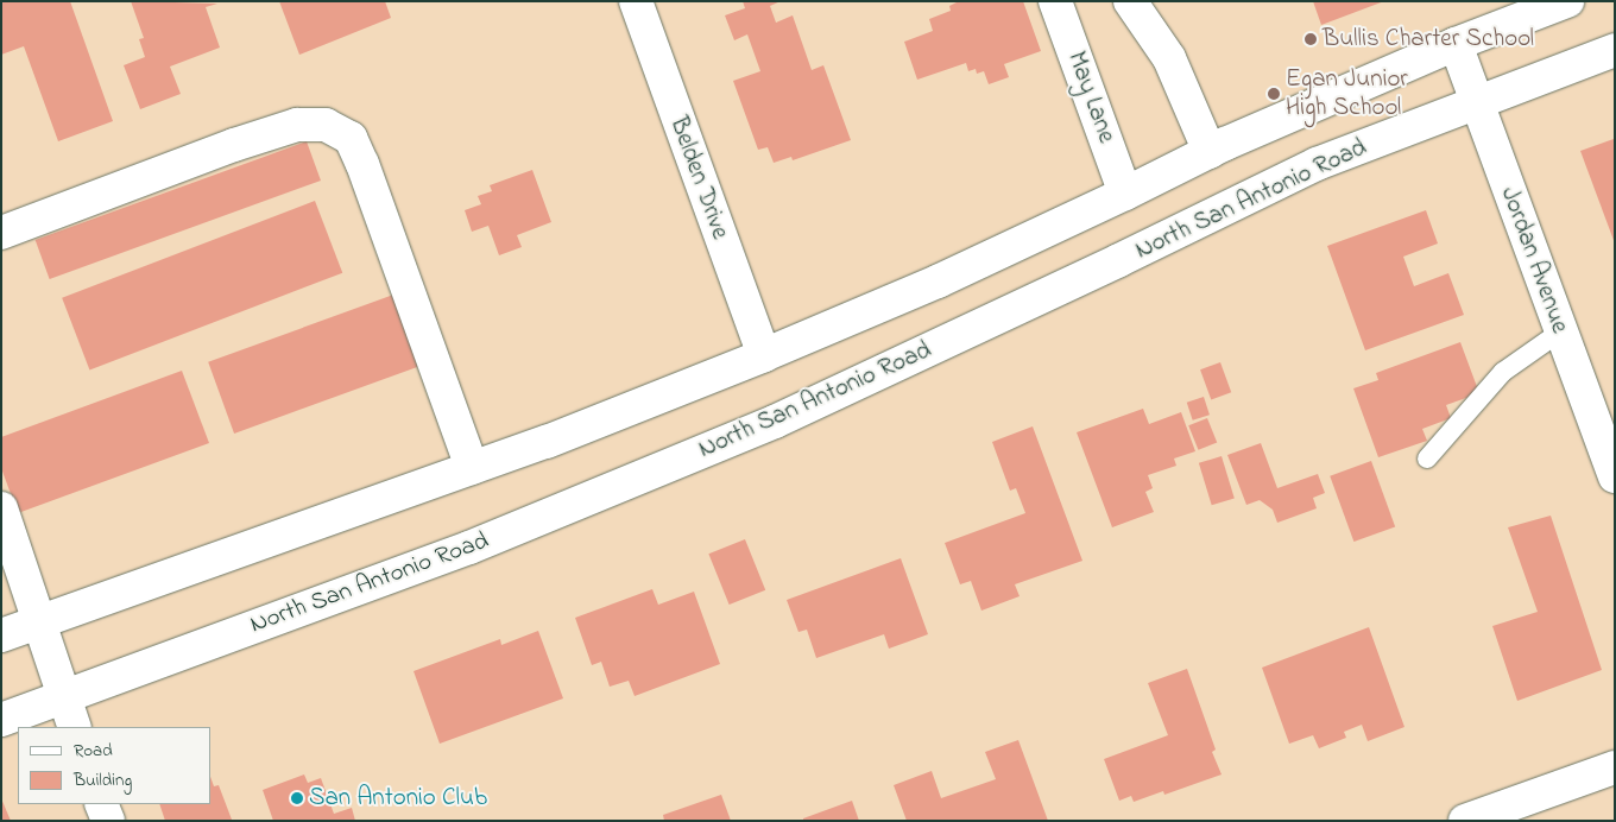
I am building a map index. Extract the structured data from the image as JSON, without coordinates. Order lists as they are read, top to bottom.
{
  "streets": {
    "main road": [
      "May Lane",
      "Belden Drive",
      "North San Antonio Road",
      "Jordan Avenue"
    ]
  },
  "crossings": [
    ["North San Antonio Road", "Jordan Avenue"]
  ],
  "places": ["Bullis Charter School", "Egan Junior High School", "San Antonio Club"],
  "legend": ["Road", "Building"]
}
